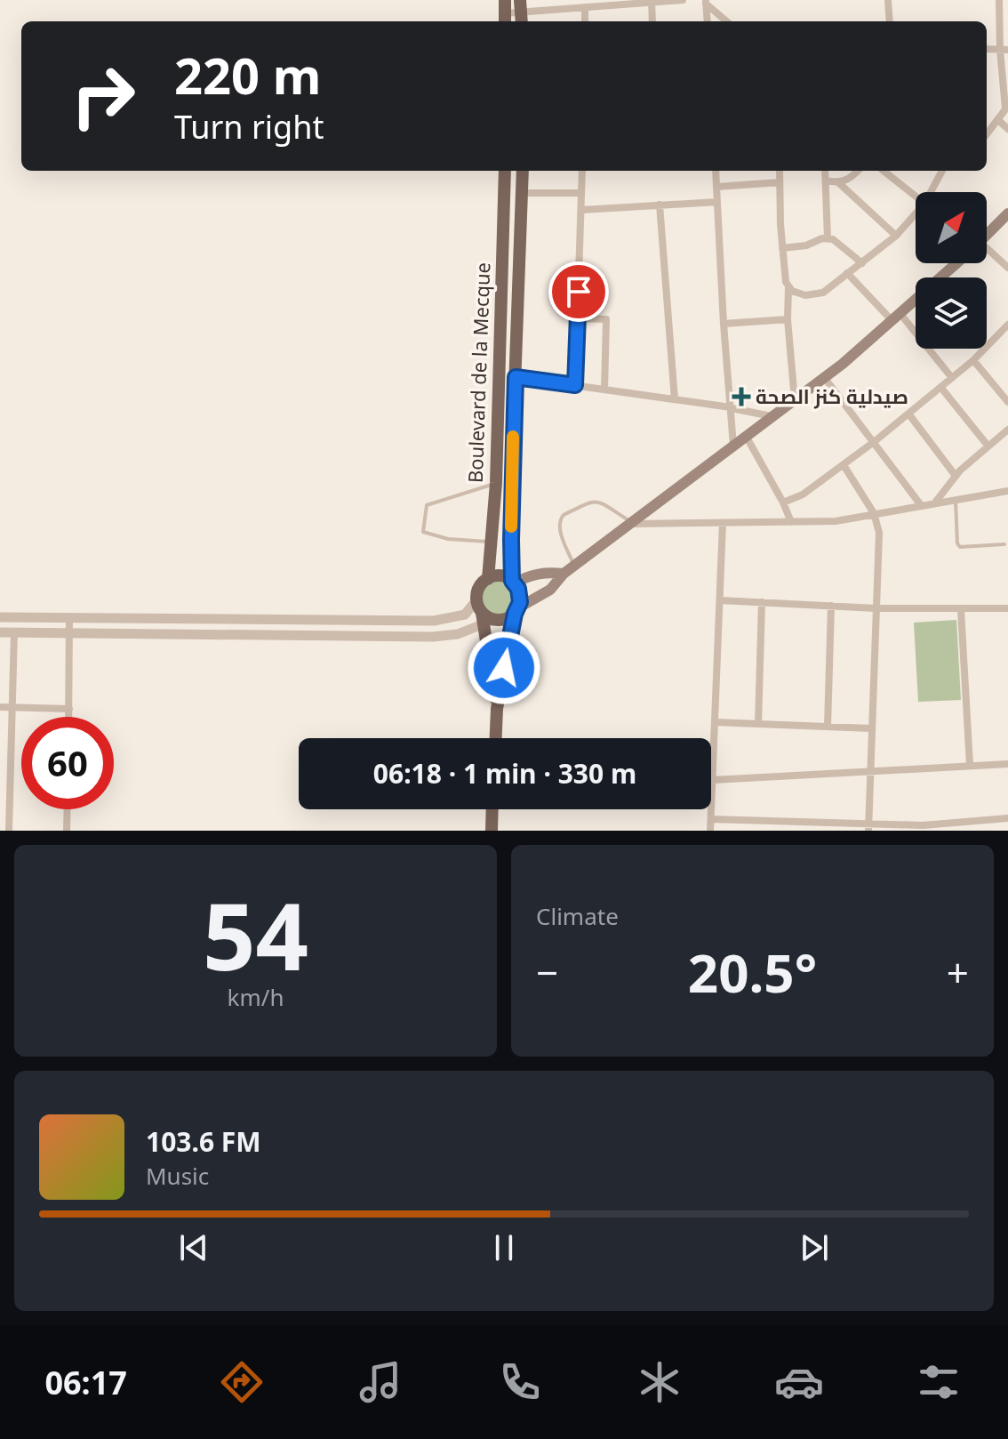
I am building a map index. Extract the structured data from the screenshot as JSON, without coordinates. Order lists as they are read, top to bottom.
{
  "streets": {
    "main road": ["Boulevard de la Mecque"]
  },
  "places": {
    "health": ["صيدلية كنز الصحة"]
  },
  "north": "top right",
  "page": {
    "turn": ["220 m", "Turn right"],
    "limit": "60",
    "trip": "06:18 · 1 min · 330 m",
    "tile": [
      ["54", "km/h"],
      "Climate"
    ],
    "heat": ["−", "20.5°", "+"],
    "song": ["103.6 FM", "Music"],
    "tabs": "06:17"
  }
}
